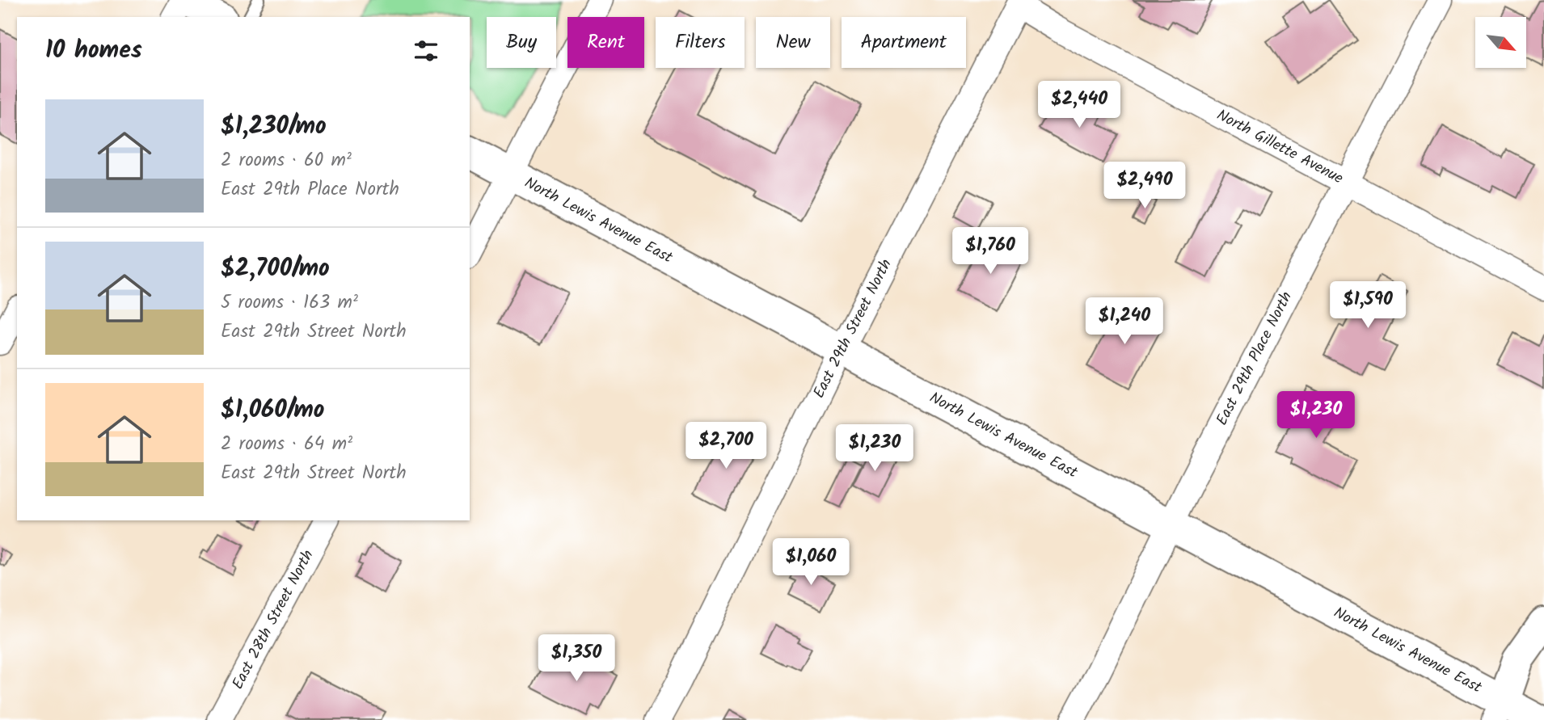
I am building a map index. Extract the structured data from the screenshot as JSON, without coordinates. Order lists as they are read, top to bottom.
{
  "streets": {
    "main road": ["North Lewis Avenue East"],
    "street": [
      "North Gillette Avenue",
      "East 29th Street North",
      "East 29th Place North",
      "East 28th Street North"
    ]
  },
  "crossings": [
    ["North Gillette Avenue", "East 29th Street North"],
    ["North Gillette Avenue", "East 29th Place North"],
    ["North Lewis Avenue East", "East 29th Street North"],
    ["North Lewis Avenue East", "East 29th Place North"]
  ],
  "north": "bottom right",
  "page": {
    "chip": [
      "Buy",
      "Rent",
      "Filters",
      "New",
      "Apartment"
    ],
    "heading": "10 homes",
    "price": [
      "$2,440",
      "$2,490",
      "$1,760",
      "$1,590",
      "$1,240",
      "$1,230",
      "$2,700",
      "$1,230",
      "$1,060",
      "$1,350"
    ],
    "list": [
      {
        "name": "$1,230/mo",
        "note": "2 rooms · 60 m² · East 29th Place North"
      },
      {
        "name": "$2,700/mo",
        "note": "5 rooms · 163 m² · East 29th Street North"
      },
      {
        "name": "$1,060/mo",
        "note": "2 rooms · 64 m² · East 29th Street North"
      }
    ]
  }
}
